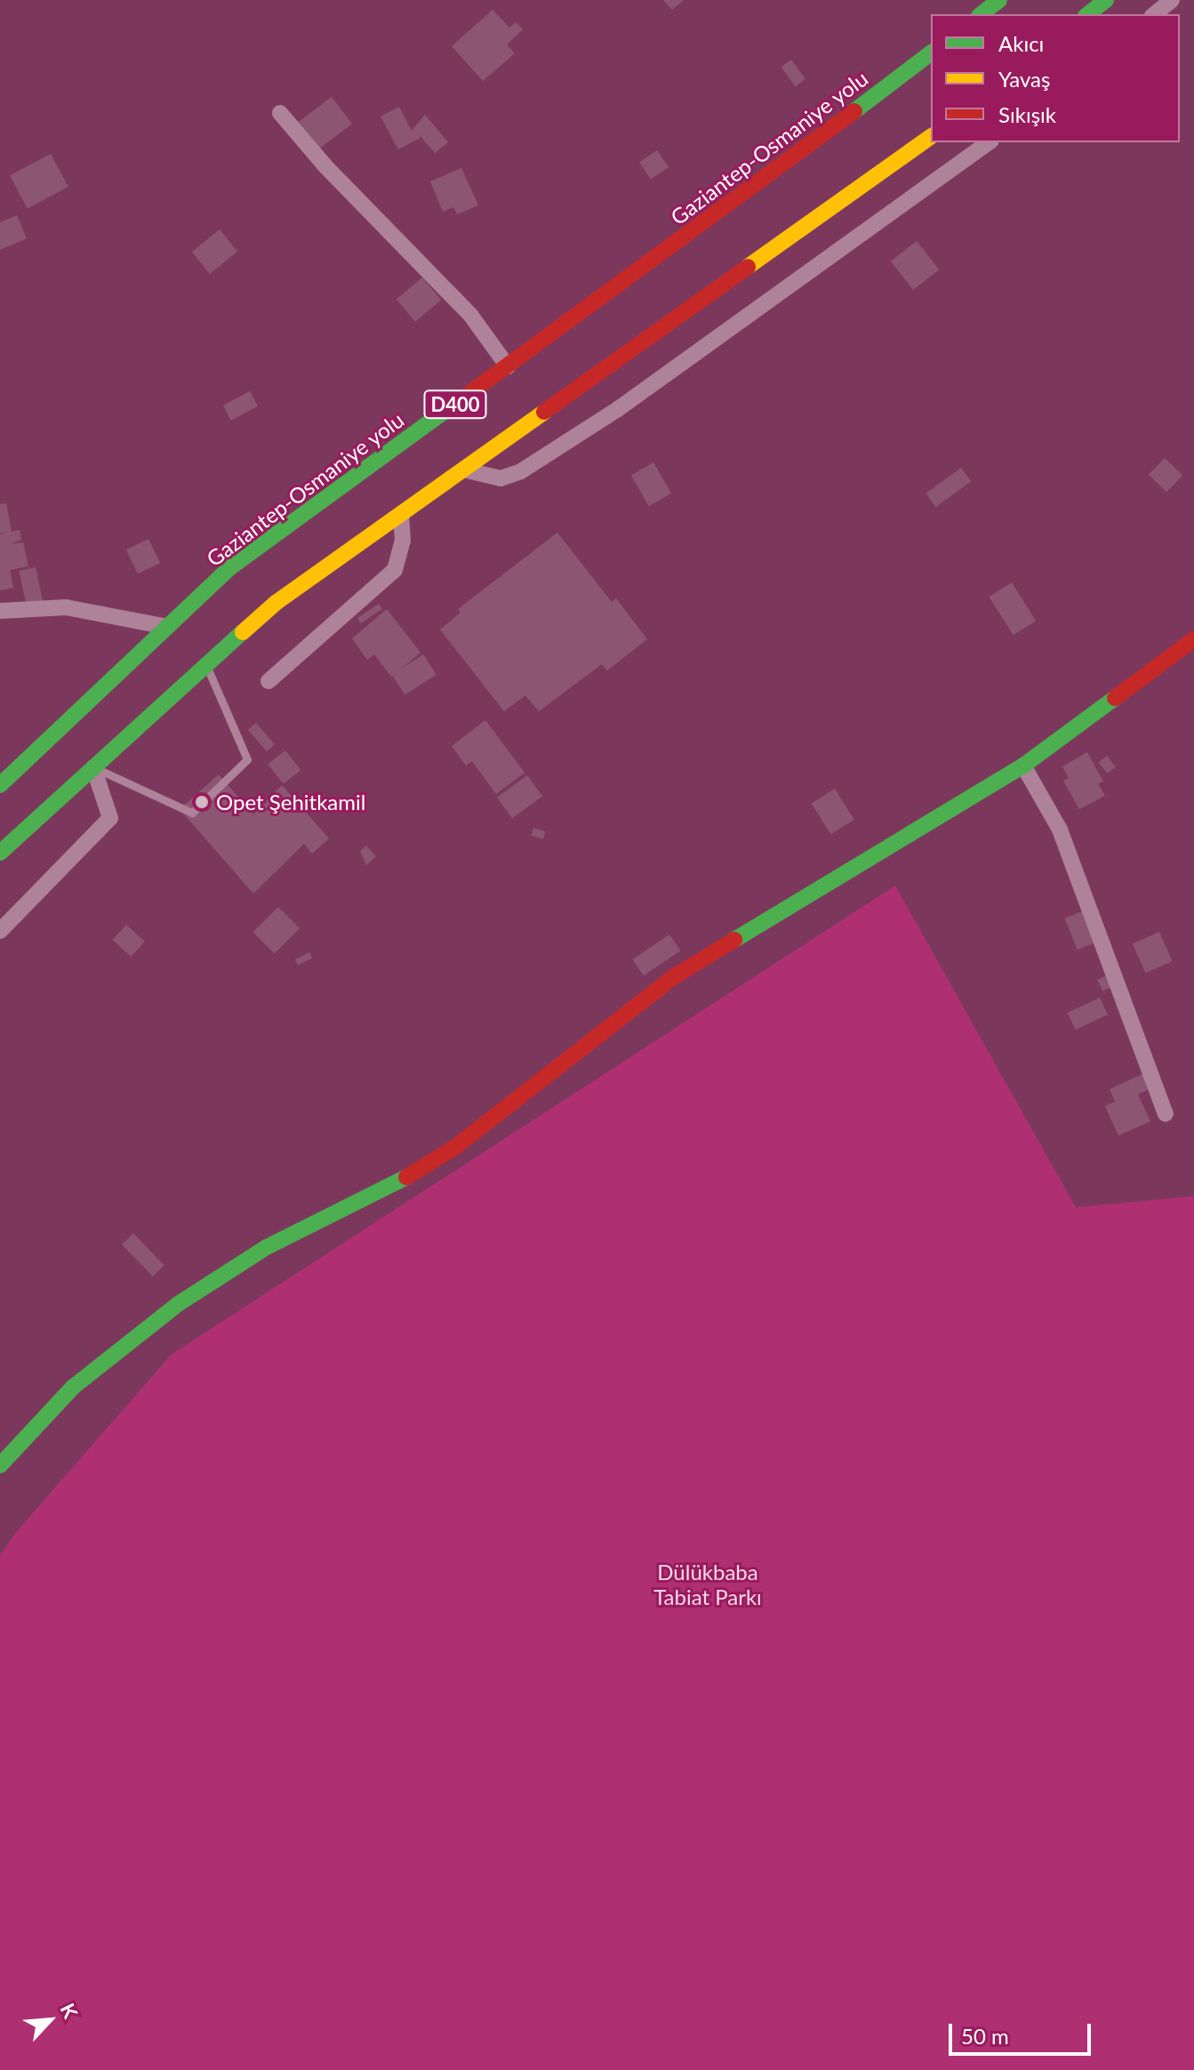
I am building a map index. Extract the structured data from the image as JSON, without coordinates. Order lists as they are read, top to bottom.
{
  "streets": {
    "main road": ["Gaziantep-Osmaniye yolu", "D400"]
  },
  "parks": ["Dülükbaba Tabiat Parkı"],
  "places": ["Opet Şehitkamil"],
  "legend": ["Akıcı", "Yavaş", "Sıkışık"],
  "scale_bar": "50 m",
  "north": "top right"
}
